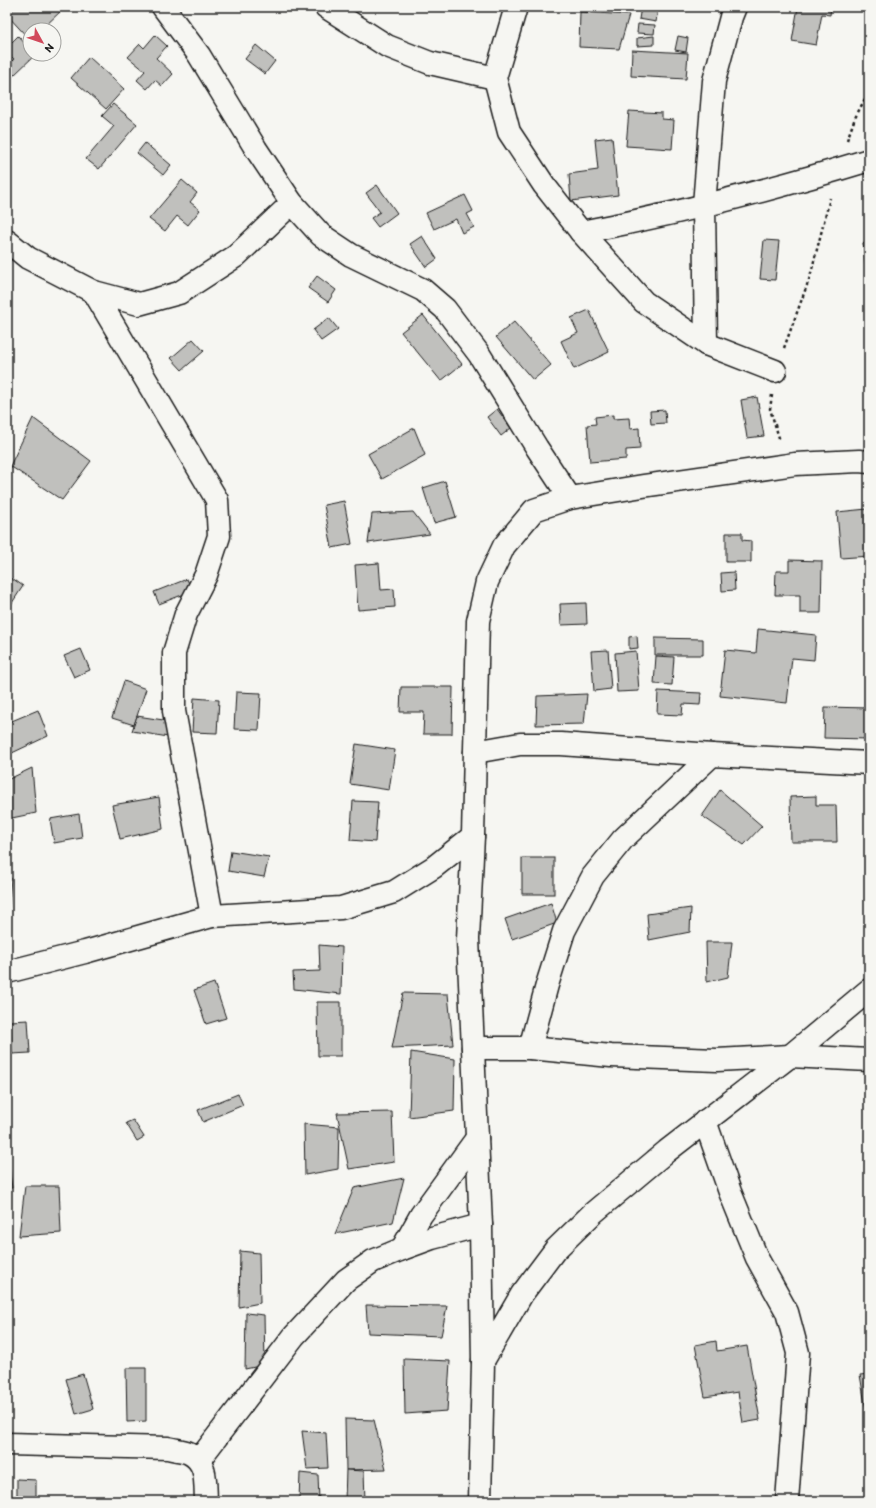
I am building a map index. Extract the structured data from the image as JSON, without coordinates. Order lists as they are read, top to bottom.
{
  "north": "bottom right"
}
